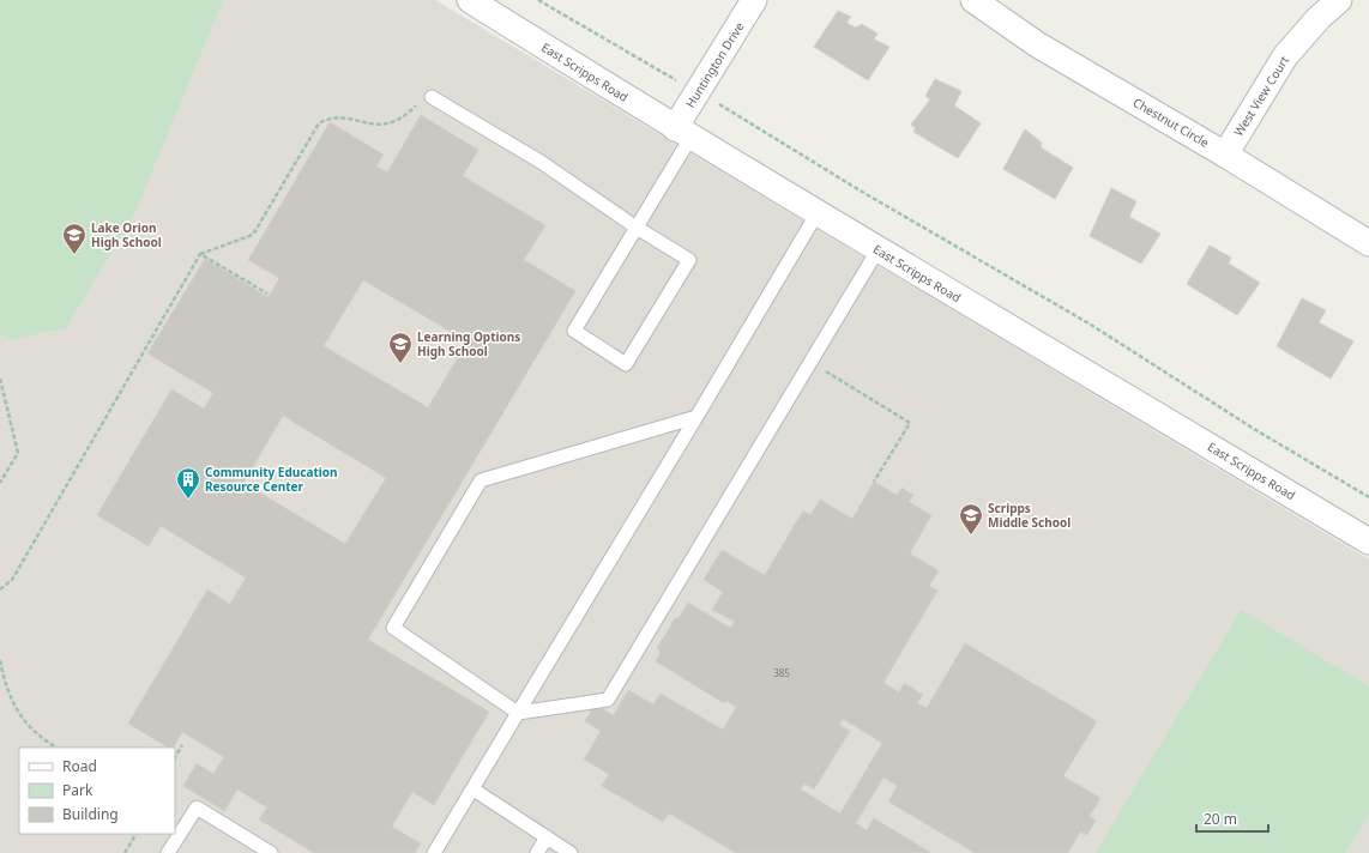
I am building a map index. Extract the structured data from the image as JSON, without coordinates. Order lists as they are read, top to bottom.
{
  "streets": {
    "street": [
      "Huntington Drive",
      "East Scripps Road",
      "West View Court",
      "Chestnut Circle"
    ]
  },
  "crossings": [
    ["Huntington Drive", "East Scripps Road"],
    ["West View Court", "Chestnut Circle"]
  ],
  "places": {
    "school or university": ["Lake Orion High School", "Learning Options High School", "Scripps Middle School"],
    "building": ["Community Education Resource Center"]
  },
  "house_numbers": ["385"],
  "legend": ["Road", "Park", "Building"],
  "scale_bar": "20 m"
}
